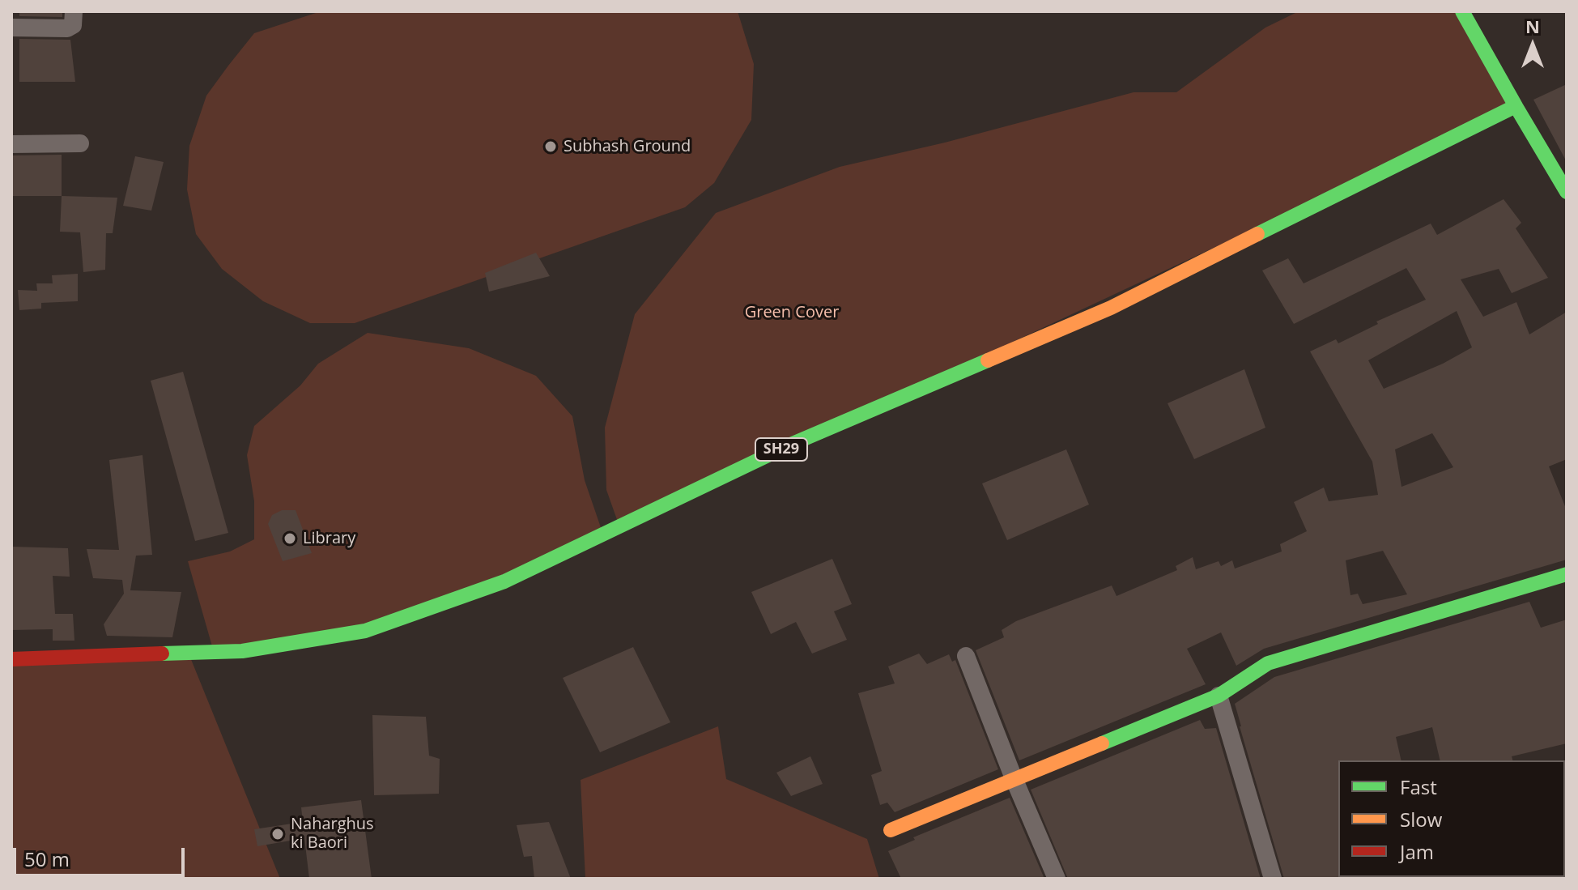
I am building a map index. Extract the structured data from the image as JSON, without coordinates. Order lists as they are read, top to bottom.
{
  "streets": {
    "main road": ["SH29"]
  },
  "parks": ["Green Cover"],
  "places": ["Subhash Ground", "Library", "Naharghus ki Baori"],
  "legend": ["Fast", "Slow", "Jam"],
  "scale_bar": "50 m",
  "north": "top"
}
